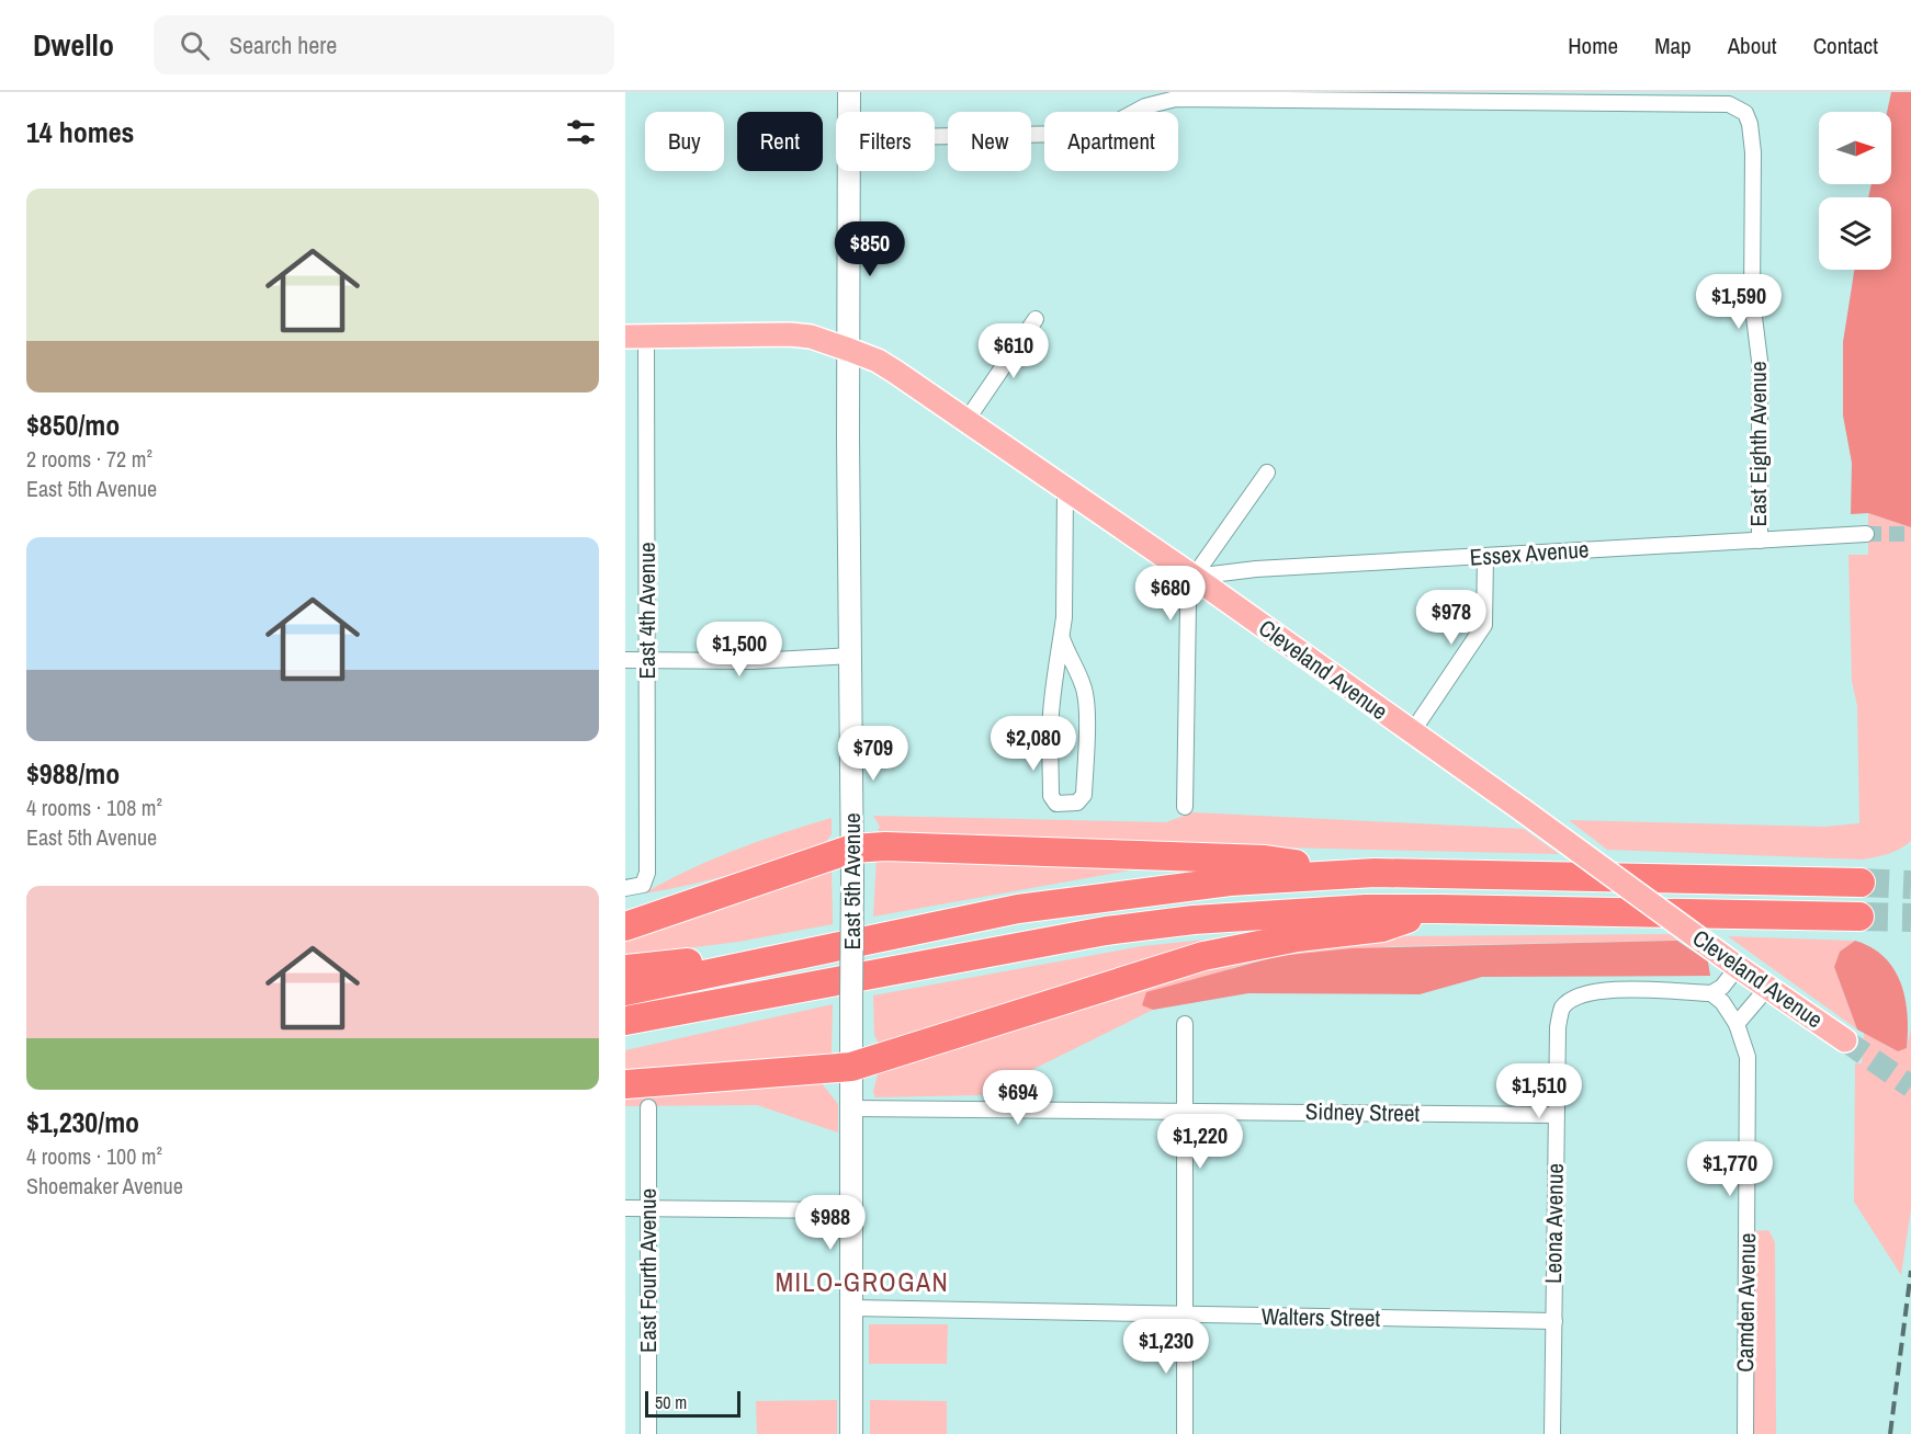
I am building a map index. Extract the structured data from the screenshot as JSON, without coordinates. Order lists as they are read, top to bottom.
{
  "streets": {
    "main road": ["Cleveland Avenue", "East 5th Avenue"],
    "street": [
      "East Eighth Avenue",
      "Essex Avenue",
      "East 4th Avenue",
      "Sidney Street",
      "Leona Avenue",
      "East Fourth Avenue",
      "Camden Avenue",
      "Walters Street"
    ]
  },
  "crossings": [
    ["East Eighth Avenue", "Essex Avenue"],
    ["Essex Avenue", "Cleveland Avenue"],
    ["East 4th Avenue", "Cleveland Avenue"],
    ["Cleveland Avenue", "East 5th Avenue"],
    ["East 5th Avenue", "Sidney Street"],
    ["East 5th Avenue", "Walters Street"],
    ["Sidney Street", "Leona Avenue"],
    ["Leona Avenue", "Camden Avenue"],
    ["Leona Avenue", "Walters Street"]
  ],
  "districts": ["MILO-GROGAN"],
  "scale_bar": "50 m",
  "north": "right",
  "page": {
    "header": "Dwello",
    "search": "Search here",
    "nav": [
      "Home",
      "Map",
      "About",
      "Contact"
    ],
    "heading": "14 homes",
    "chip": [
      "Buy",
      "Rent",
      "Filters",
      "New",
      "Apartment"
    ],
    "list": [
      {
        "name": "$850/mo",
        "note": "2 rooms · 72 m² · East 5th Avenue"
      },
      {
        "name": "$988/mo",
        "note": "4 rooms · 108 m² · East 5th Avenue"
      },
      {
        "name": "$1,230/mo",
        "note": "4 rooms · 100 m² · Shoemaker Avenue"
      }
    ],
    "price": [
      "$850",
      "$1,590",
      "$610",
      "$680",
      "$978",
      "$1,500",
      "$2,080",
      "$709",
      "$1,510",
      "$694",
      "$1,220",
      "$1,770",
      "$988",
      "$1,230"
    ],
    "scale": "50 m"
  }
}
